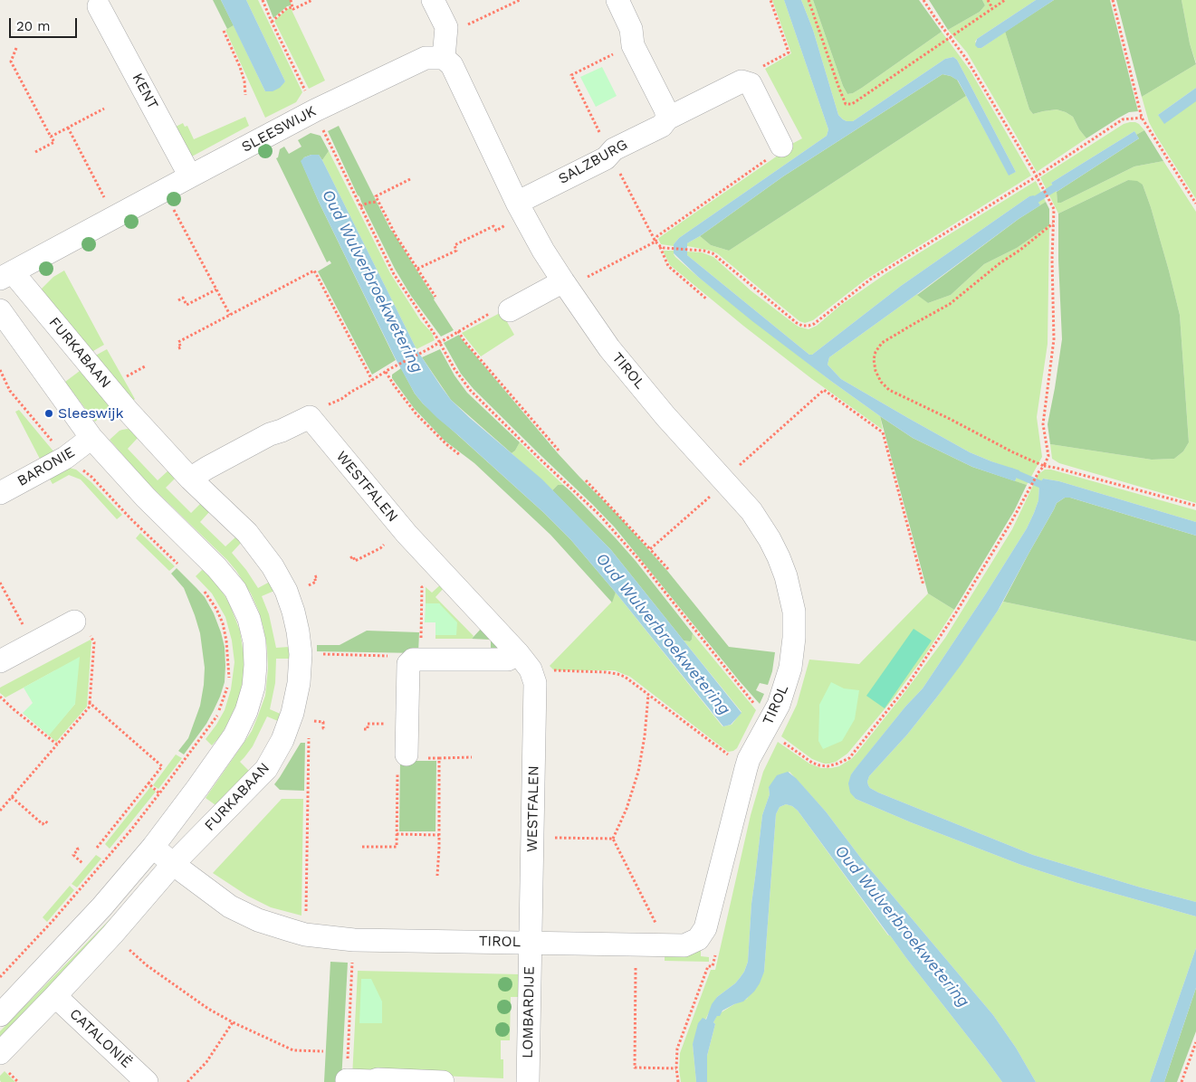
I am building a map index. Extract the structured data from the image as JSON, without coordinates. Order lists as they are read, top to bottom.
{
  "streets": {
    "street": [
      "KENT",
      "SLEESWIJK",
      "SALZBURG",
      "FURKABAAN",
      "TIROL",
      "BARONIE",
      "WESTFALEN",
      "LOMBARDIJE",
      "CATALONIË"
    ]
  },
  "crossings": [
    ["KENT", "SLEESWIJK"],
    ["SLEESWIJK", "FURKABAAN"],
    ["SLEESWIJK", "TIROL"],
    ["SALZBURG", "TIROL"],
    ["FURKABAAN", "TIROL"],
    ["FURKABAAN", "CATALONIË"],
    ["TIROL", "WESTFALEN"],
    ["TIROL", "LOMBARDIJE"],
    ["WESTFALEN", "LOMBARDIJE"]
  ],
  "water": ["Oud Wulverbroekwetering"],
  "places": ["Sleeswijk"],
  "scale_bar": "20 m"
}
